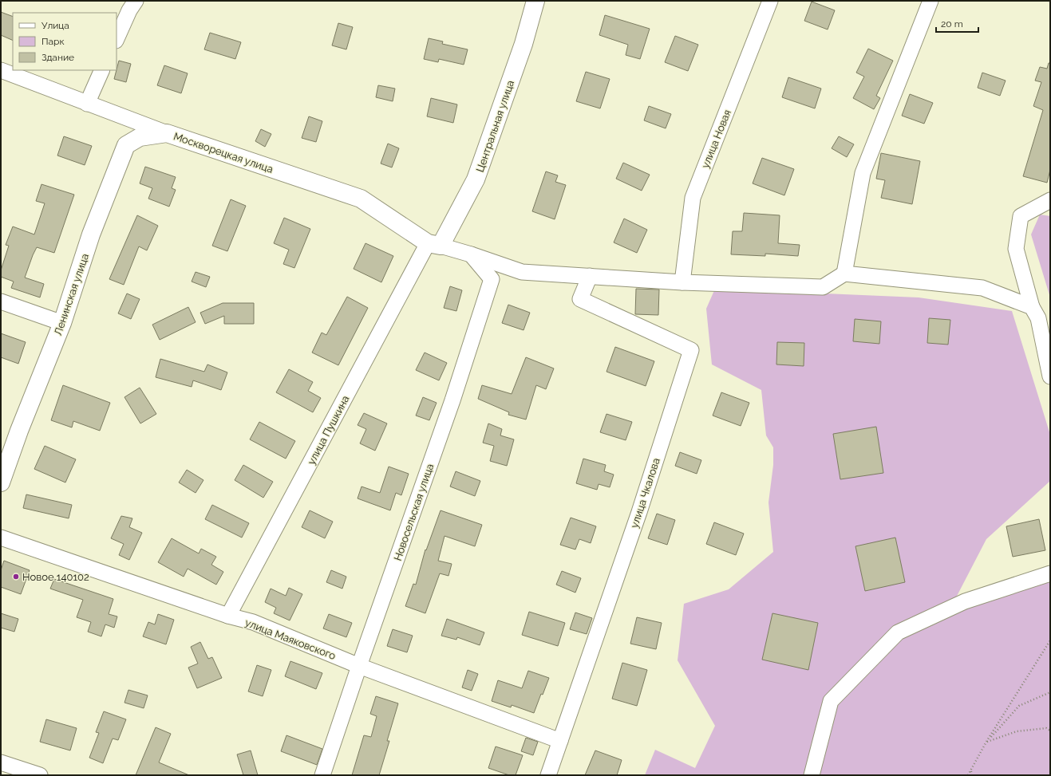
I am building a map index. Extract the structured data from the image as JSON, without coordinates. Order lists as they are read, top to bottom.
{
  "streets": {
    "street": [
      "Центральная улица",
      "улица Новая",
      "Москворецкая улица",
      "Ленинская улица",
      "улица Пушкина",
      "улица Чкалова",
      "Новосельская улица",
      "улица Маяковского"
    ]
  },
  "crossings": [
    ["Центральная улица", "Москворецкая улица"],
    ["Центральная улица", "улица Пушкина"],
    ["Москворецкая улица", "Ленинская улица"],
    ["Москворецкая улица", "улица Пушкина"],
    ["улица Пушкина", "улица Маяковского"],
    ["улица Чкалова", "улица Маяковского"],
    ["Новосельская улица", "улица Маяковского"]
  ],
  "places": ["Новое 140102"],
  "legend": ["Улица", "Парк", "Здание"],
  "scale_bar": "20 m"
}
